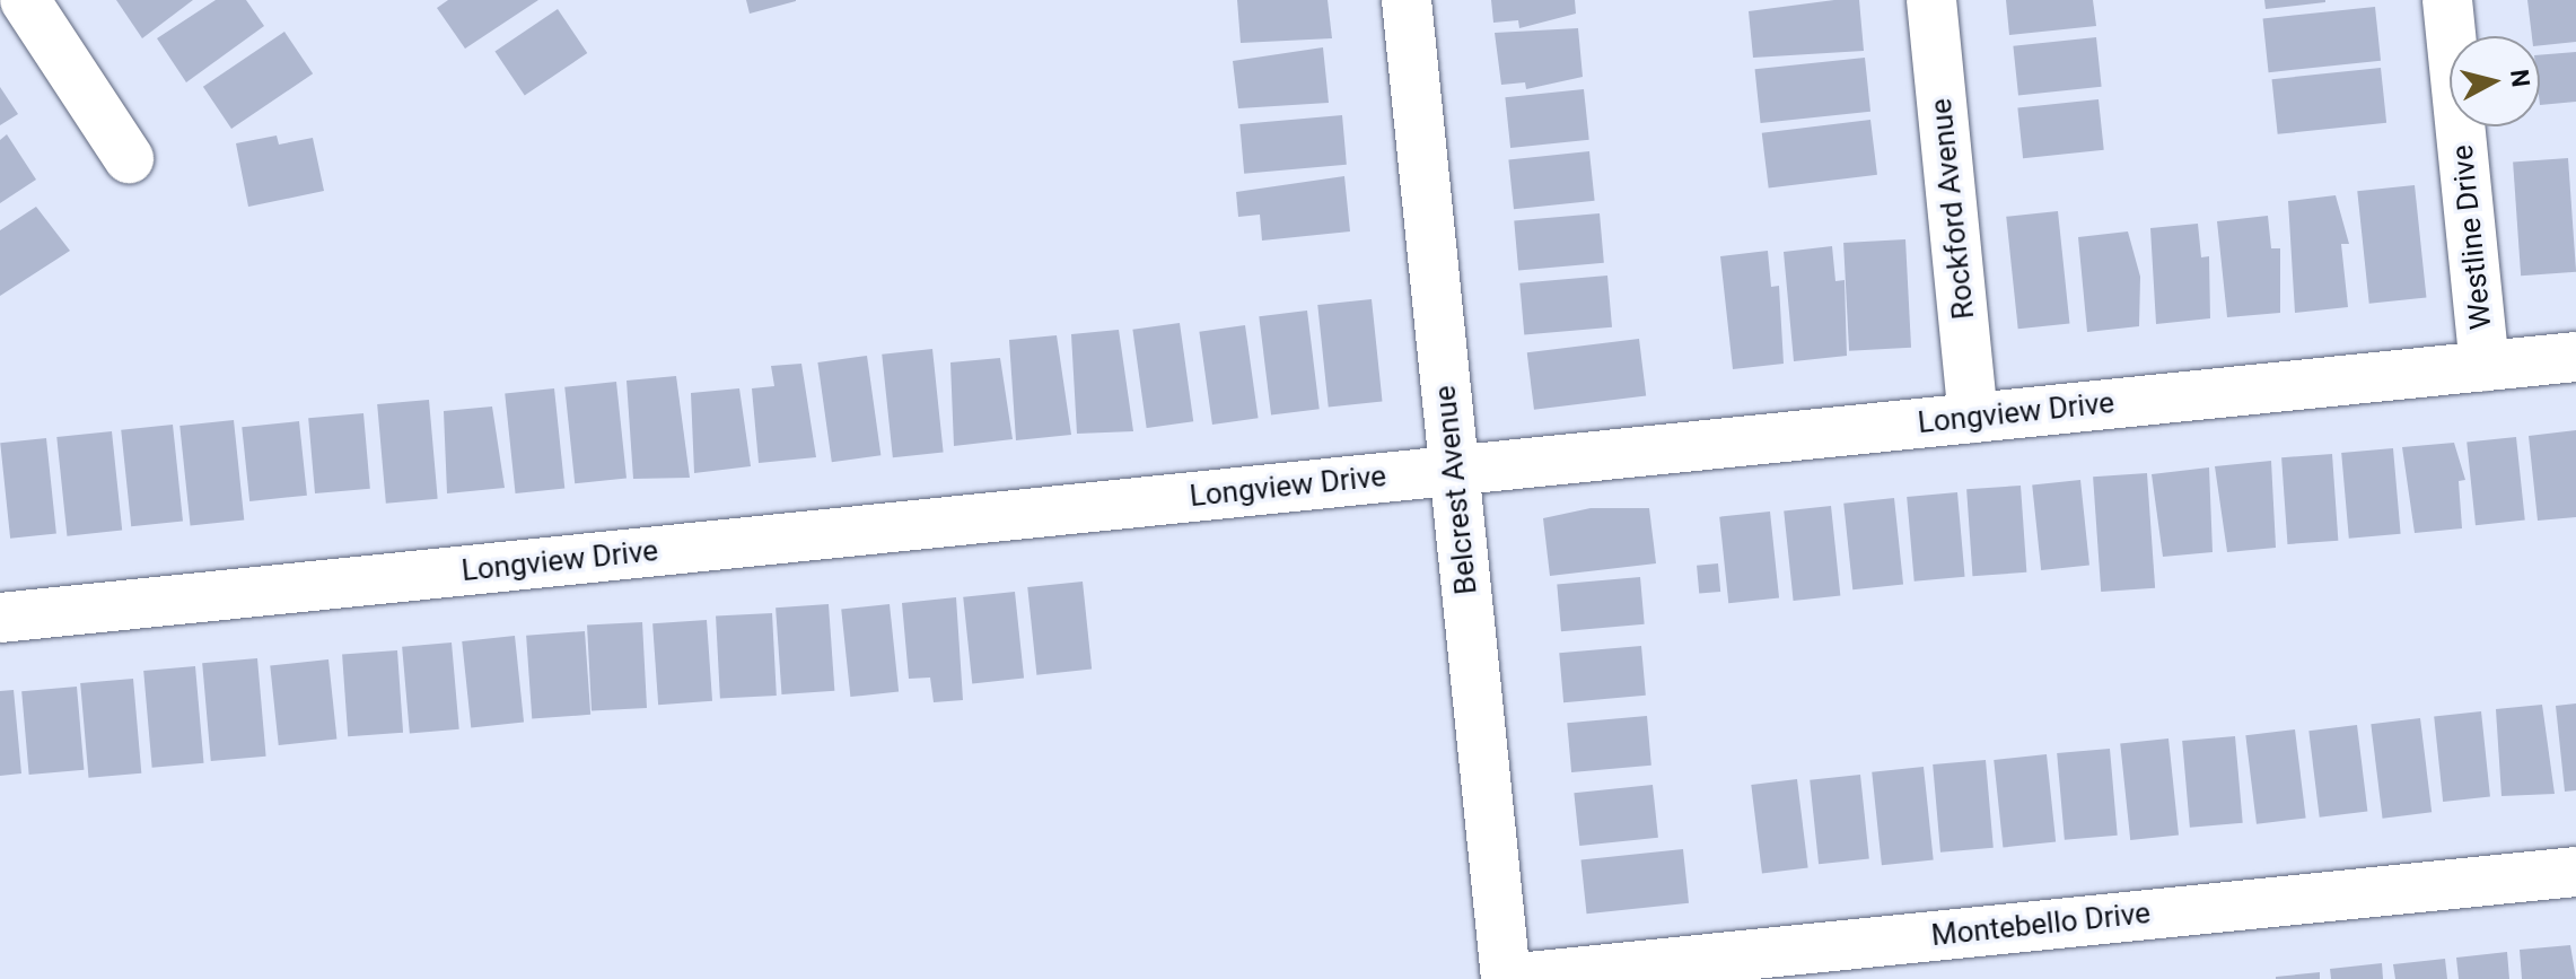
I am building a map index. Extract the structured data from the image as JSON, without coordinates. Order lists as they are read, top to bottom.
{
  "streets": {
    "street": [
      "Rockford Avenue",
      "Westline Drive",
      "Longview Drive",
      "Belcrest Avenue",
      "Montebello Drive"
    ]
  },
  "crossings": [
    ["Rockford Avenue", "Longview Drive"],
    ["Westline Drive", "Longview Drive"],
    ["Longview Drive", "Belcrest Avenue"],
    ["Belcrest Avenue", "Montebello Drive"]
  ],
  "north": "right"
}
